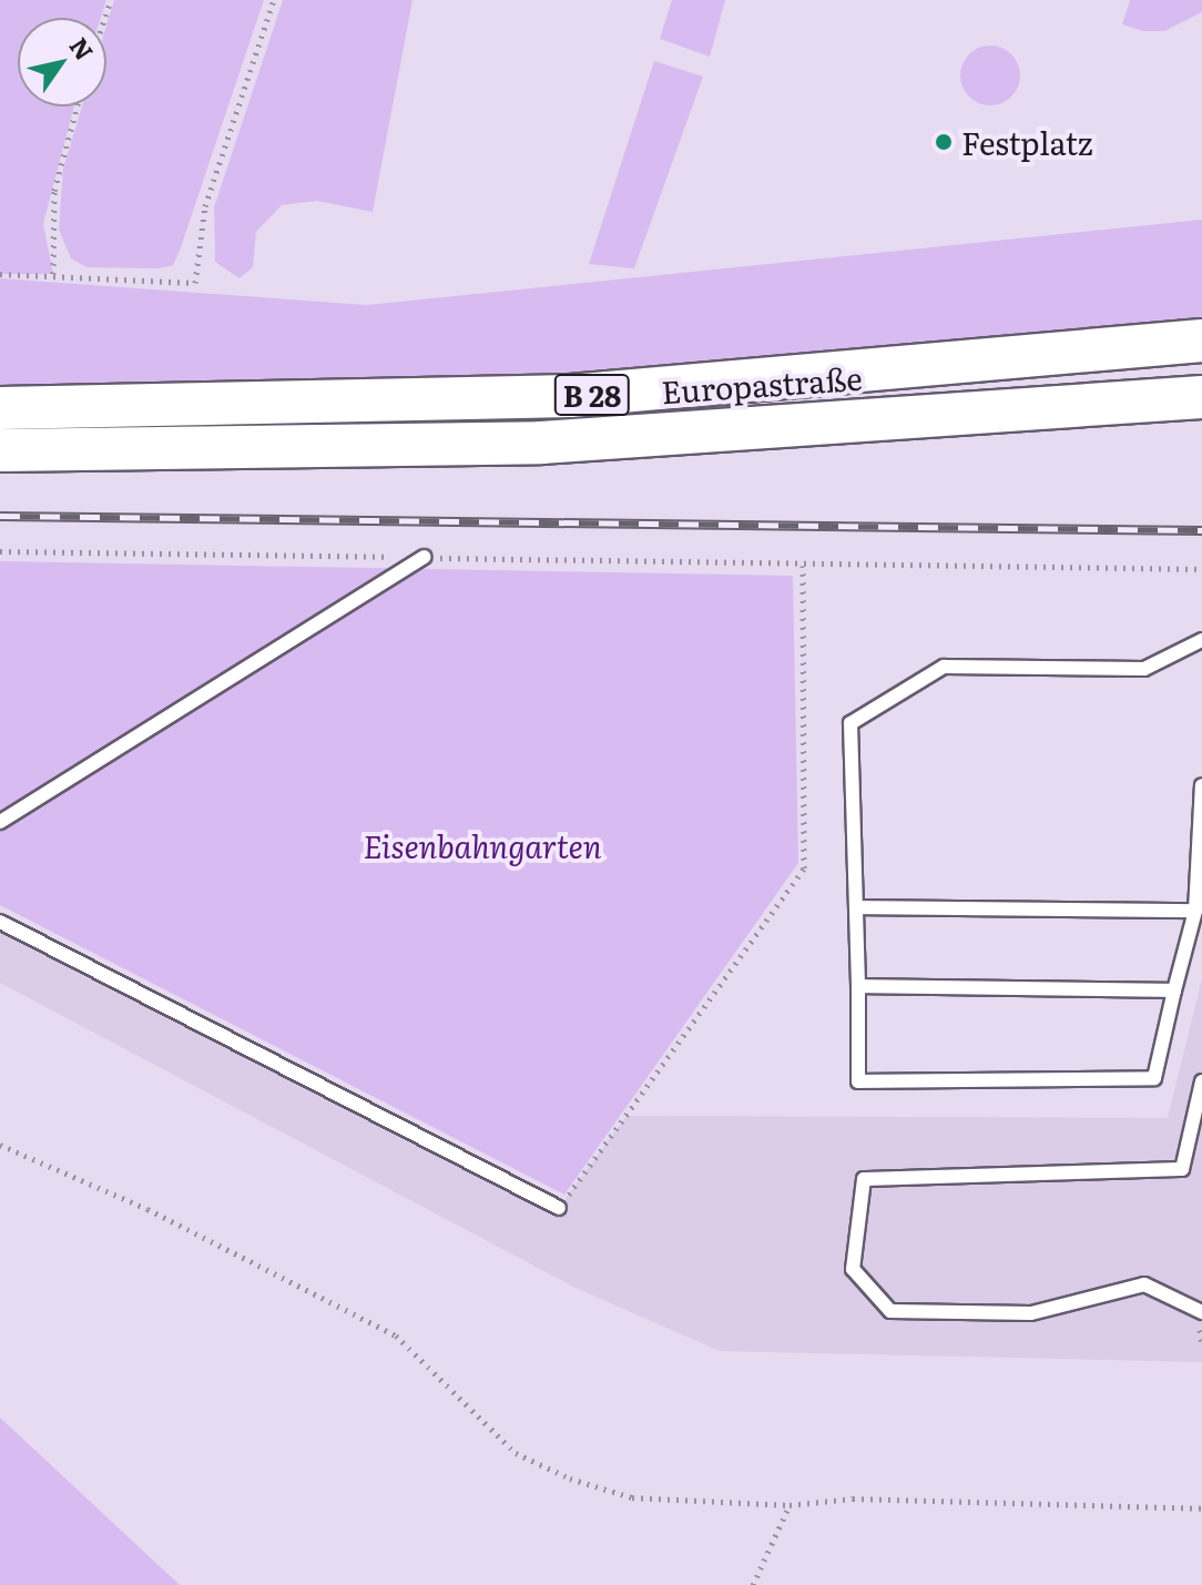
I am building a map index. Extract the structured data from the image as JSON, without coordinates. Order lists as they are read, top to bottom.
{
  "streets": {
    "main road": ["Europastraße", "B 28"]
  },
  "parks": ["Eisenbahngarten"],
  "places": ["Festplatz"],
  "north": "top right"
}
